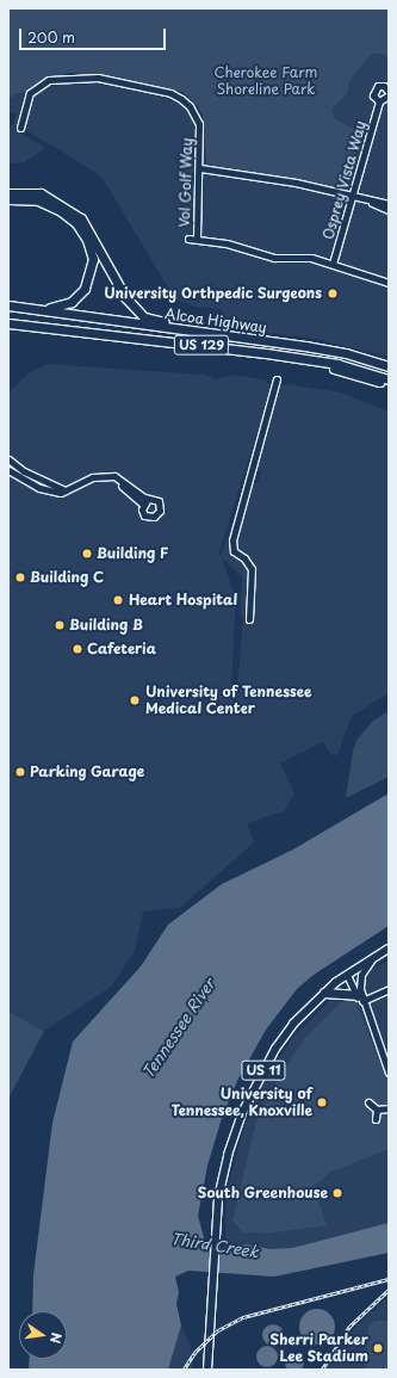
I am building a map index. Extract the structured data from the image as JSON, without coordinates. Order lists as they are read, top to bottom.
{
  "streets": {
    "highway": ["Alcoa Highway", "US 129"],
    "main road": ["US 11"],
    "street": ["Osprey Vista Way", "Vol Golf Way"]
  },
  "water": ["Tennessee River", "Third Creek"],
  "parks": ["Cherokee Farm Shoreline Park"],
  "places": [
    "University Orthpedic Surgeons",
    "Building F",
    "Building C",
    "Heart Hospital",
    "Building B",
    "Cafeteria",
    "University of Tennessee Medical Center",
    "Parking Garage",
    "University of Tennessee, Knoxville",
    "South Greenhouse",
    "Sherri Parker Lee Stadium"
  ],
  "scale_bar": "200 m",
  "north": "right"
}
